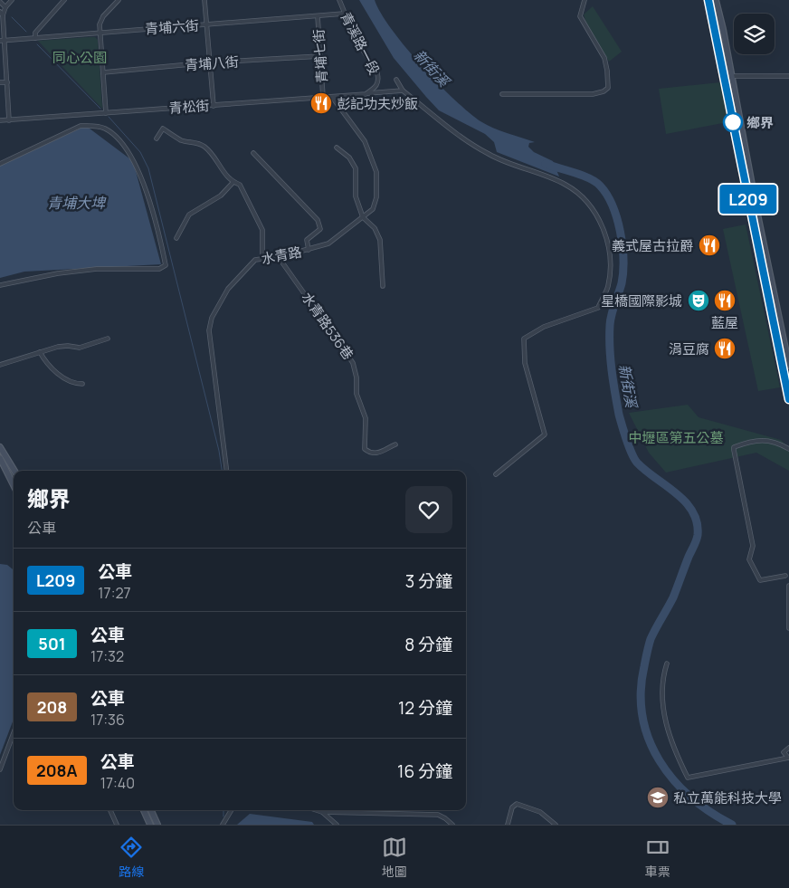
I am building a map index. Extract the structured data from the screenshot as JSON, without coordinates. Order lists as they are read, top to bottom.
{
  "streets": {
    "street": [
      "青埔六街",
      "青溪路一段",
      "青埔七街",
      "青埔八街",
      "青松街",
      "水青路",
      "水青路536巷"
    ]
  },
  "crossings": [
    ["青埔六街", "青溪路一段"],
    ["青埔六街", "青埔七街"],
    ["青溪路一段", "青松街"],
    ["青埔七街", "青埔八街"],
    ["青埔七街", "青松街"],
    ["青松街", "水青路"],
    ["水青路", "水青路536巷"]
  ],
  "water": ["新街溪", "青埔大埤"],
  "parks": ["同心公園", "中壢區第五公墓"],
  "places": {
    "restaurant": [
      "彭記功夫炒飯",
      "義式屋古拉爵",
      "藍屋",
      "涓豆腐"
    ],
    "other": ["鄉界"],
    "theatre": ["星橋國際影城"],
    "school or university": ["私立萬能科技大學"]
  },
  "lines": ["bus line L209"],
  "page": {
    "on_map": "L209",
    "heading": ["鄉界", "公車"],
    "list": [
      {
        "mark": "L209",
        "name": "公車",
        "note": "17:27",
        "value": "3 分鐘"
      },
      {
        "mark": "501",
        "name": "公車",
        "note": "17:32",
        "value": "8 分鐘"
      },
      {
        "mark": "208",
        "name": "公車",
        "note": "17:36",
        "value": "12 分鐘"
      },
      {
        "mark": "208A",
        "name": "公車",
        "note": "17:40",
        "value": "16 分鐘"
      }
    ],
    "tabs": ["路線", "地圖", "車票"]
  }
}
